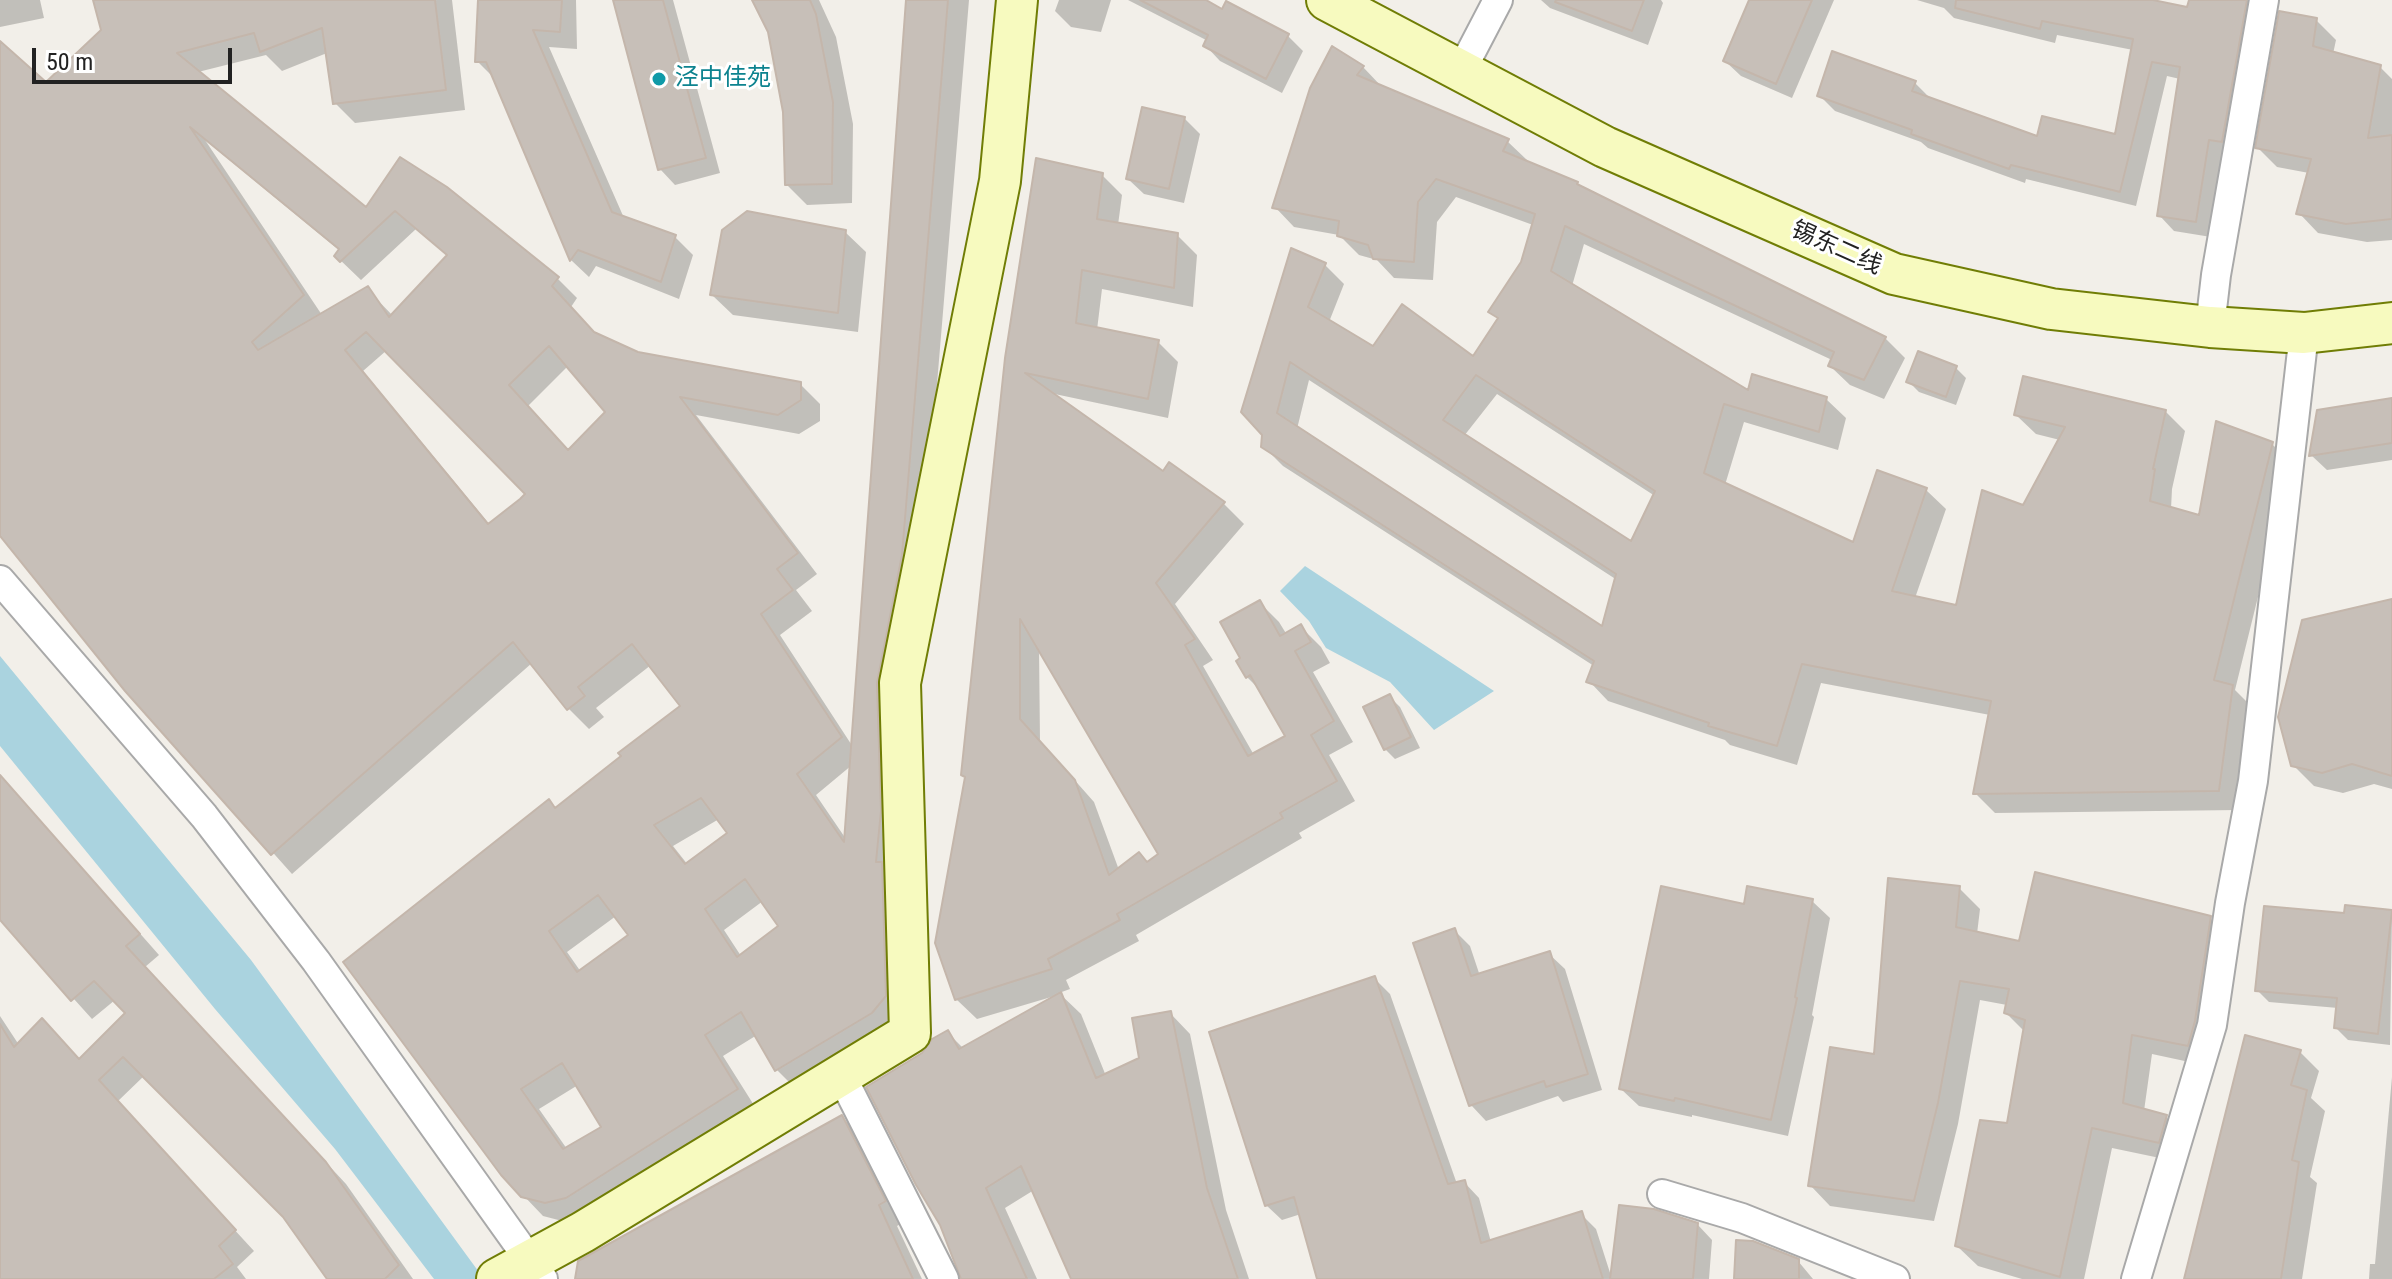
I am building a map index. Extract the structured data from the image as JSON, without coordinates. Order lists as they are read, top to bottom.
{
  "streets": {
    "street": ["锡东二线"]
  },
  "places": ["泾中佳苑"],
  "scale_bar": "50 m"
}
